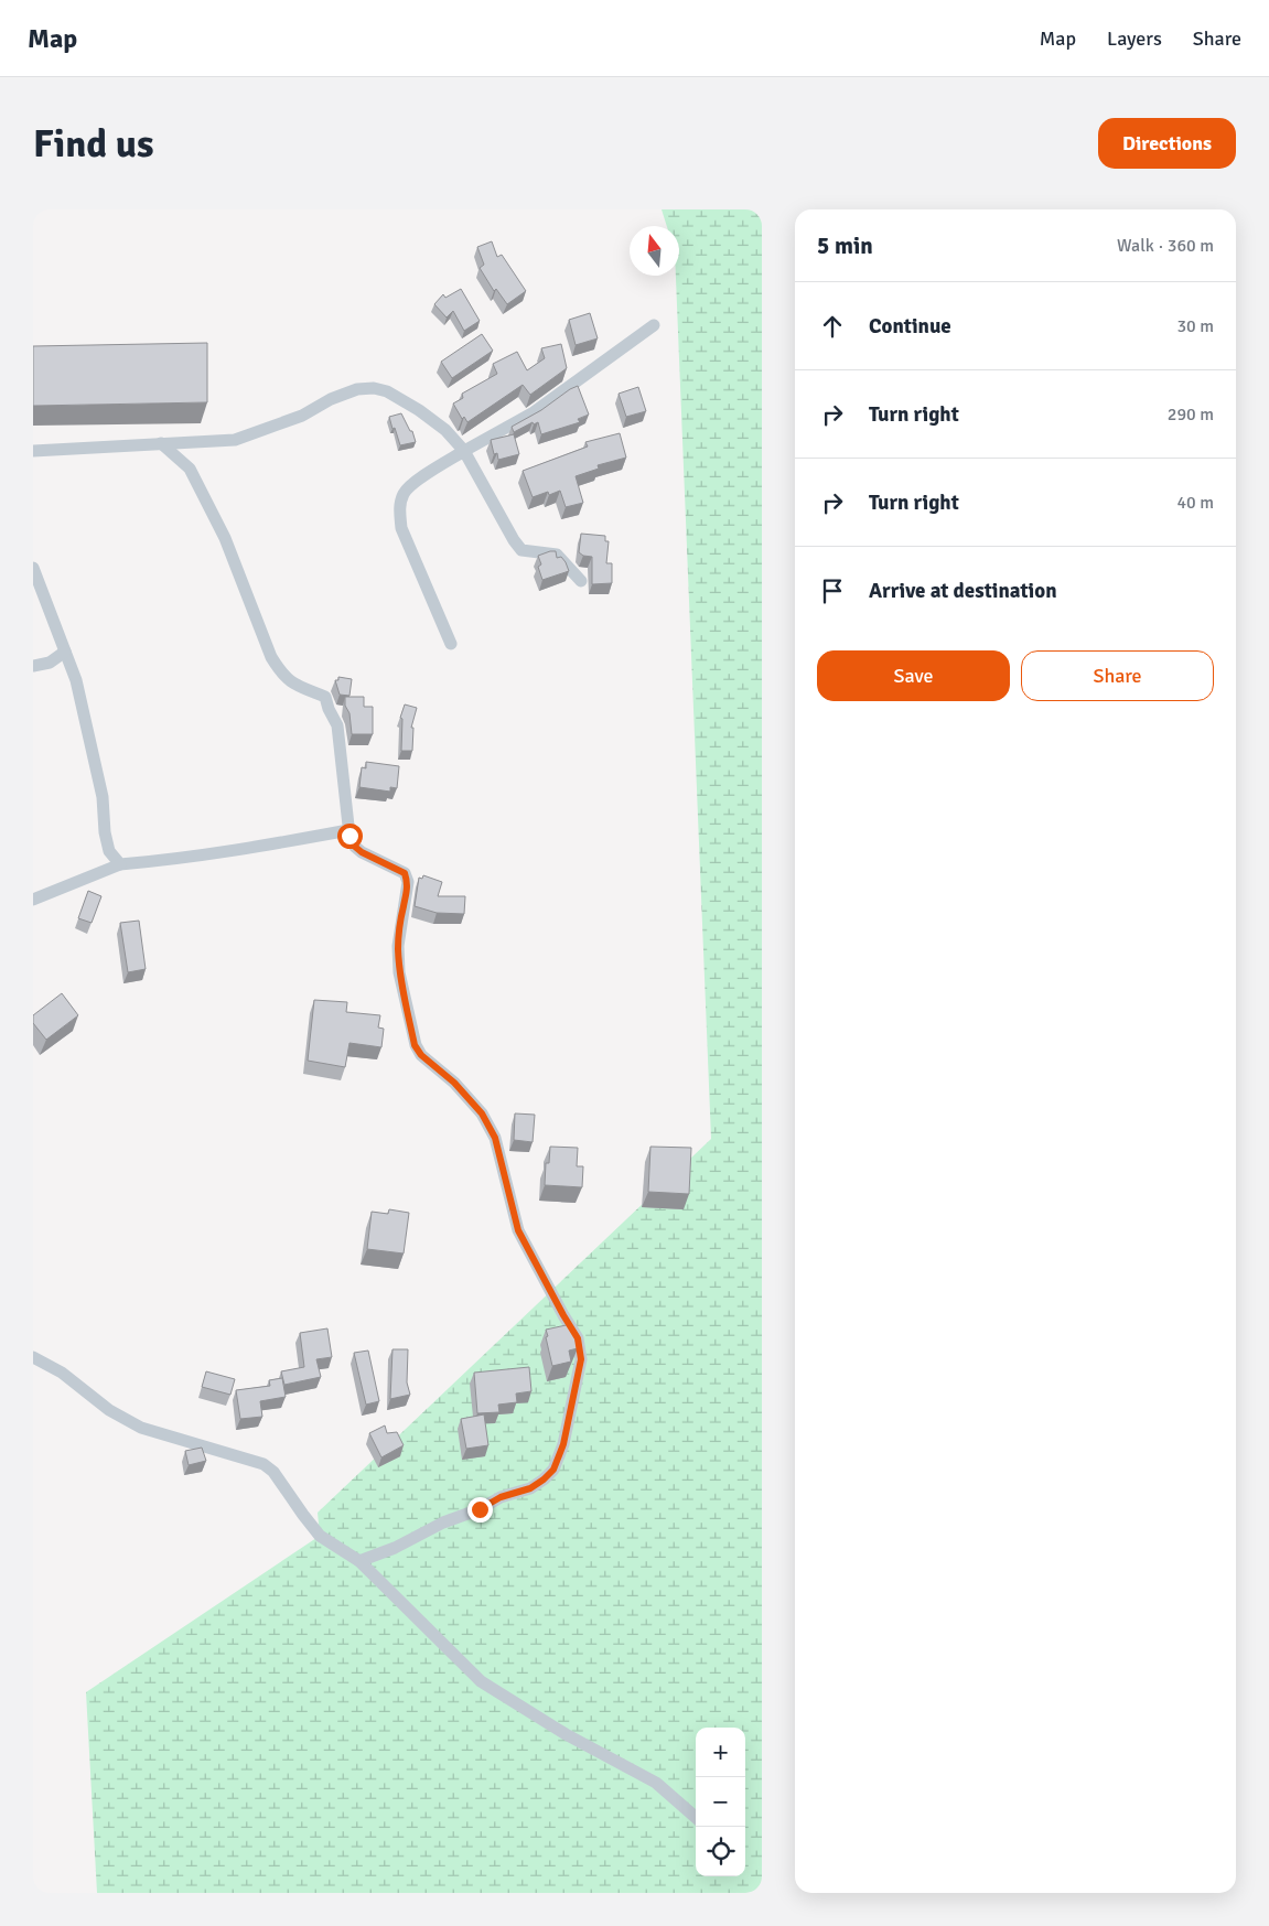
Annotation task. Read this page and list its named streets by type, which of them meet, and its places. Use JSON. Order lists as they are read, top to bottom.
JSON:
{
  "north": "top",
  "page": {
    "header": "Map",
    "nav": ["Map", "Layers", "Share"],
    "buttons": [
      "Directions",
      ["Save", "Share"]
    ],
    "title": "Find us",
    "heading": ["5 min", "Walk · 360 m"],
    "list": [
      ["Continue", "30 m"],
      ["Turn right", "290 m"],
      ["Turn right", "40 m"],
      "Arrive at destination"
    ],
    "map_buttons": ["+", "−"]
  }
}
